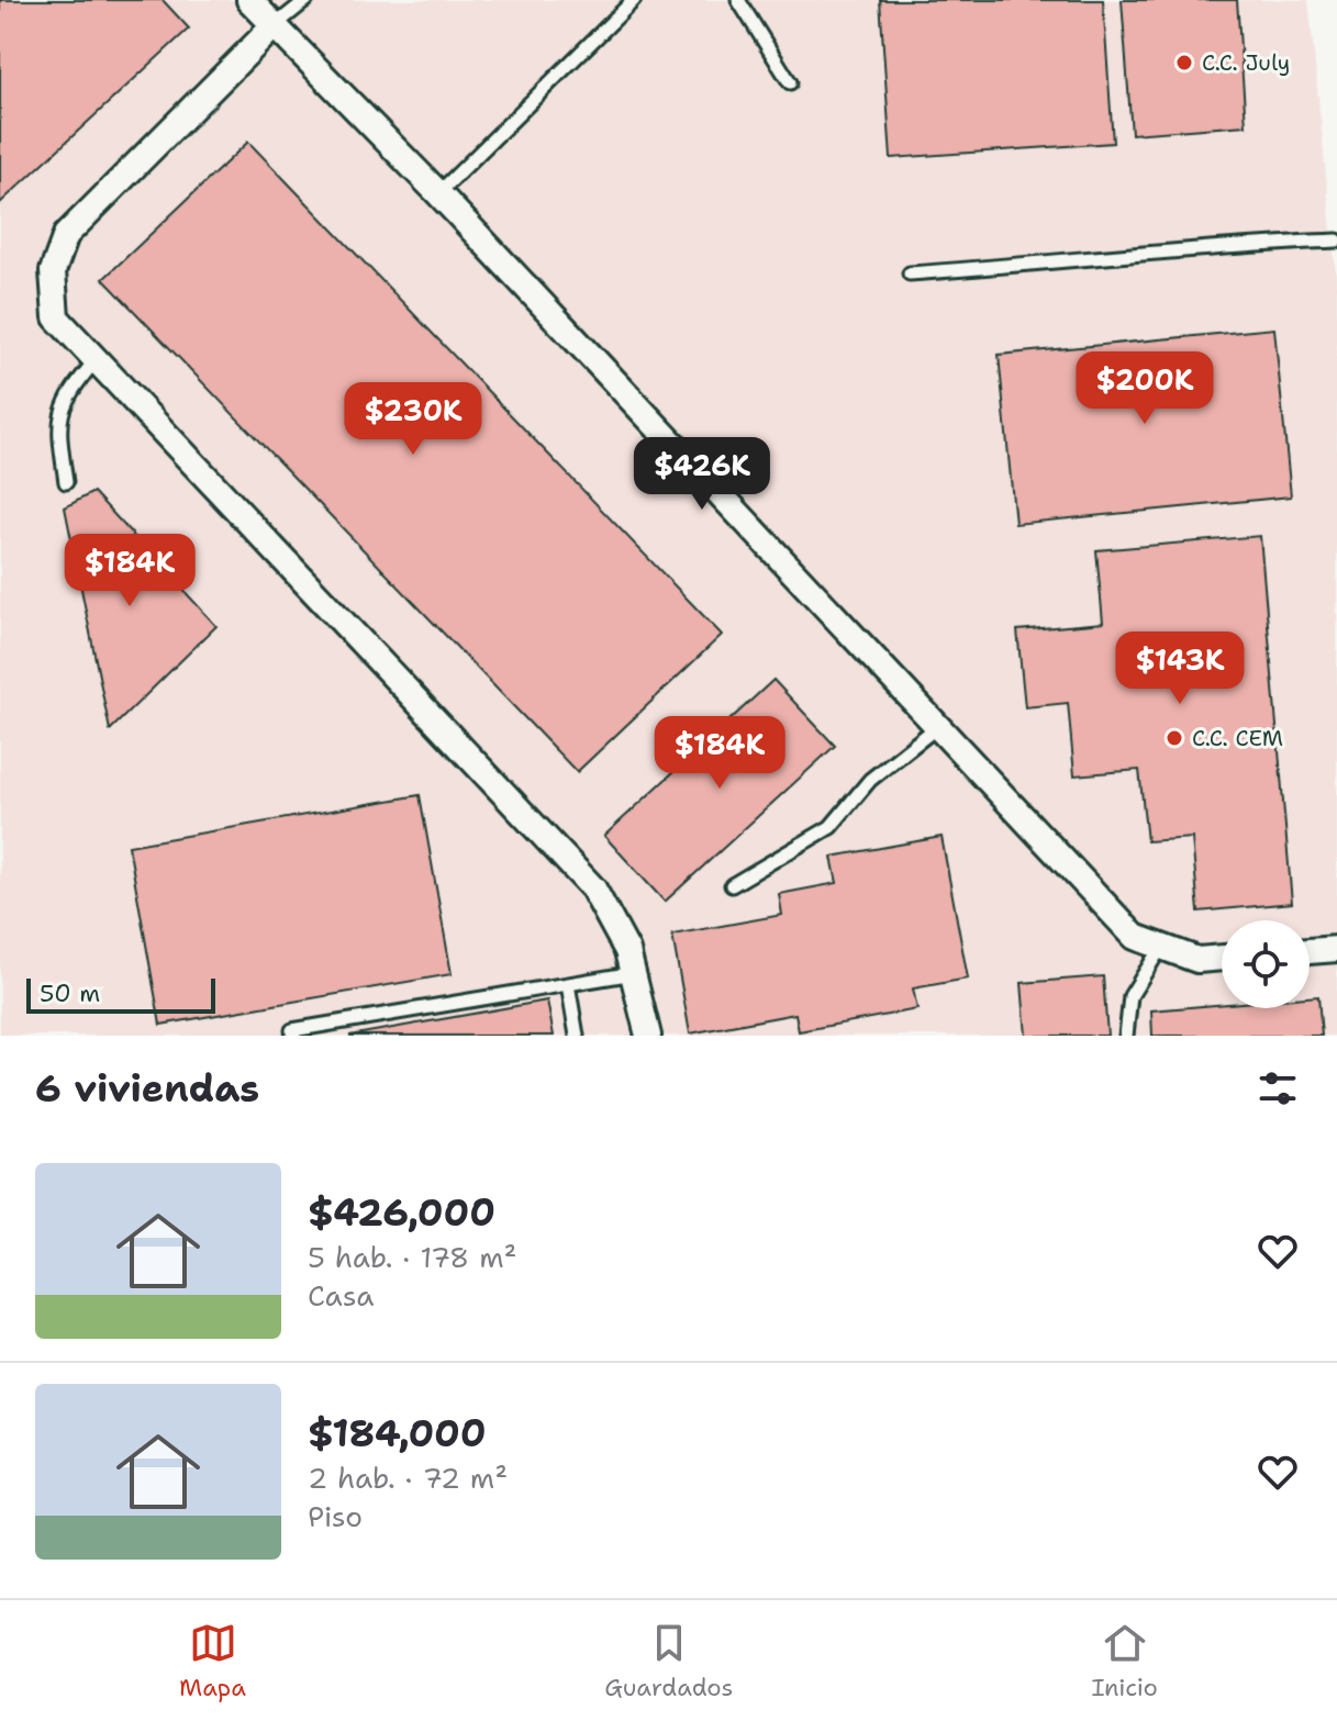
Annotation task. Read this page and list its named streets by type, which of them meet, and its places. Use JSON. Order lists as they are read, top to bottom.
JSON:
{
  "places": ["C.C. July", "C.C. CEM"],
  "scale_bar": "50 m",
  "page": {
    "price": [
      "$200K",
      "$230K",
      "$426K",
      "$184K",
      "$143K",
      "$184K"
    ],
    "scale": "50 m",
    "heading": "6 viviendas",
    "list": [
      {
        "name": "$426,000",
        "note": "5 hab. · 178 m² · Casa"
      },
      {
        "name": "$184,000",
        "note": "2 hab. · 72 m² · Piso"
      }
    ],
    "tabs": ["Mapa", "Guardados", "Inicio"]
  }
}
